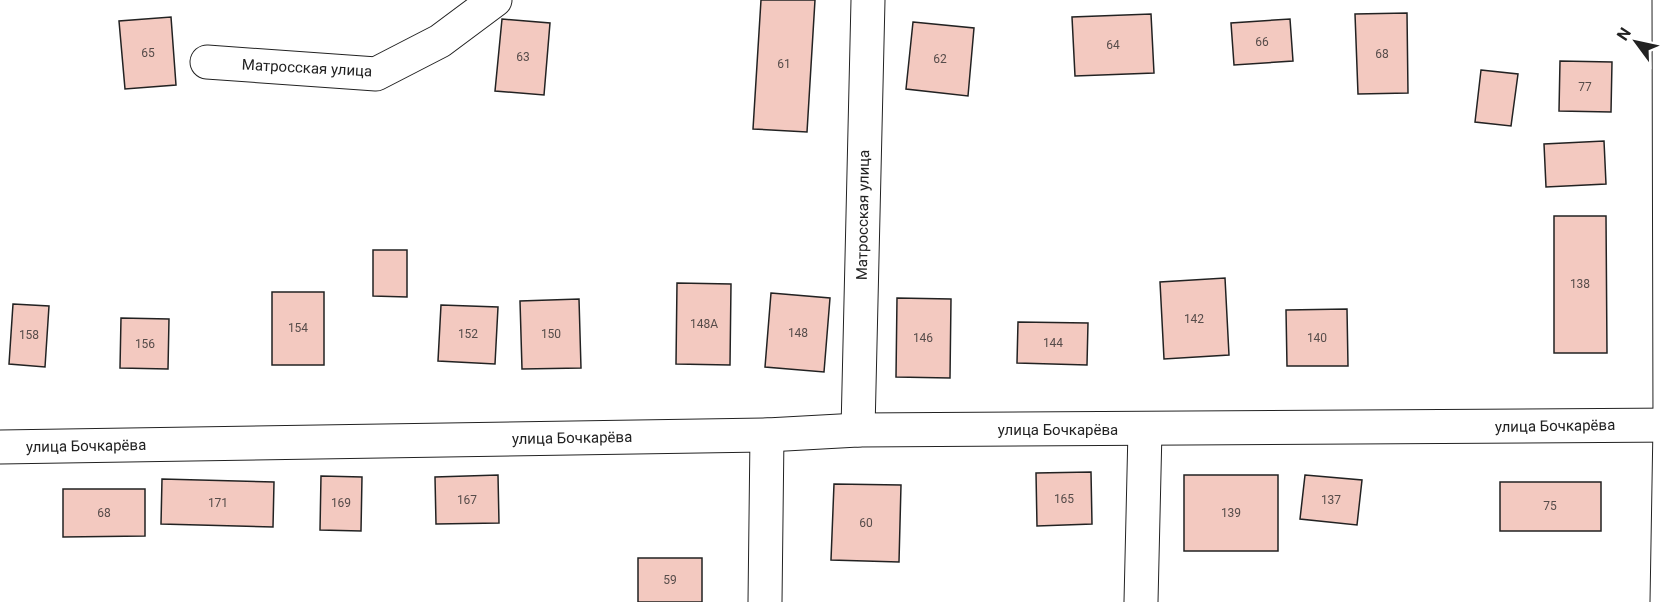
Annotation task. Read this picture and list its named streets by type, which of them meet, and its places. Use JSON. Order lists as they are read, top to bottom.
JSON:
{
  "streets": {
    "street": ["Матросская улица", "улица Бочкарёва"]
  },
  "crossings": [
    ["Матросская улица", "улица Бочкарёва"]
  ],
  "house_numbers": [
    "66",
    "64",
    "65",
    "68",
    "63",
    "62",
    "61",
    "77",
    "138",
    "142",
    "148А",
    "154",
    "148",
    "152",
    "150",
    "158",
    "146",
    "140",
    "144",
    "156",
    "165",
    "167",
    "137",
    "171",
    "169",
    "75",
    "68",
    "139",
    "60",
    "59"
  ],
  "north": "top left"
}
